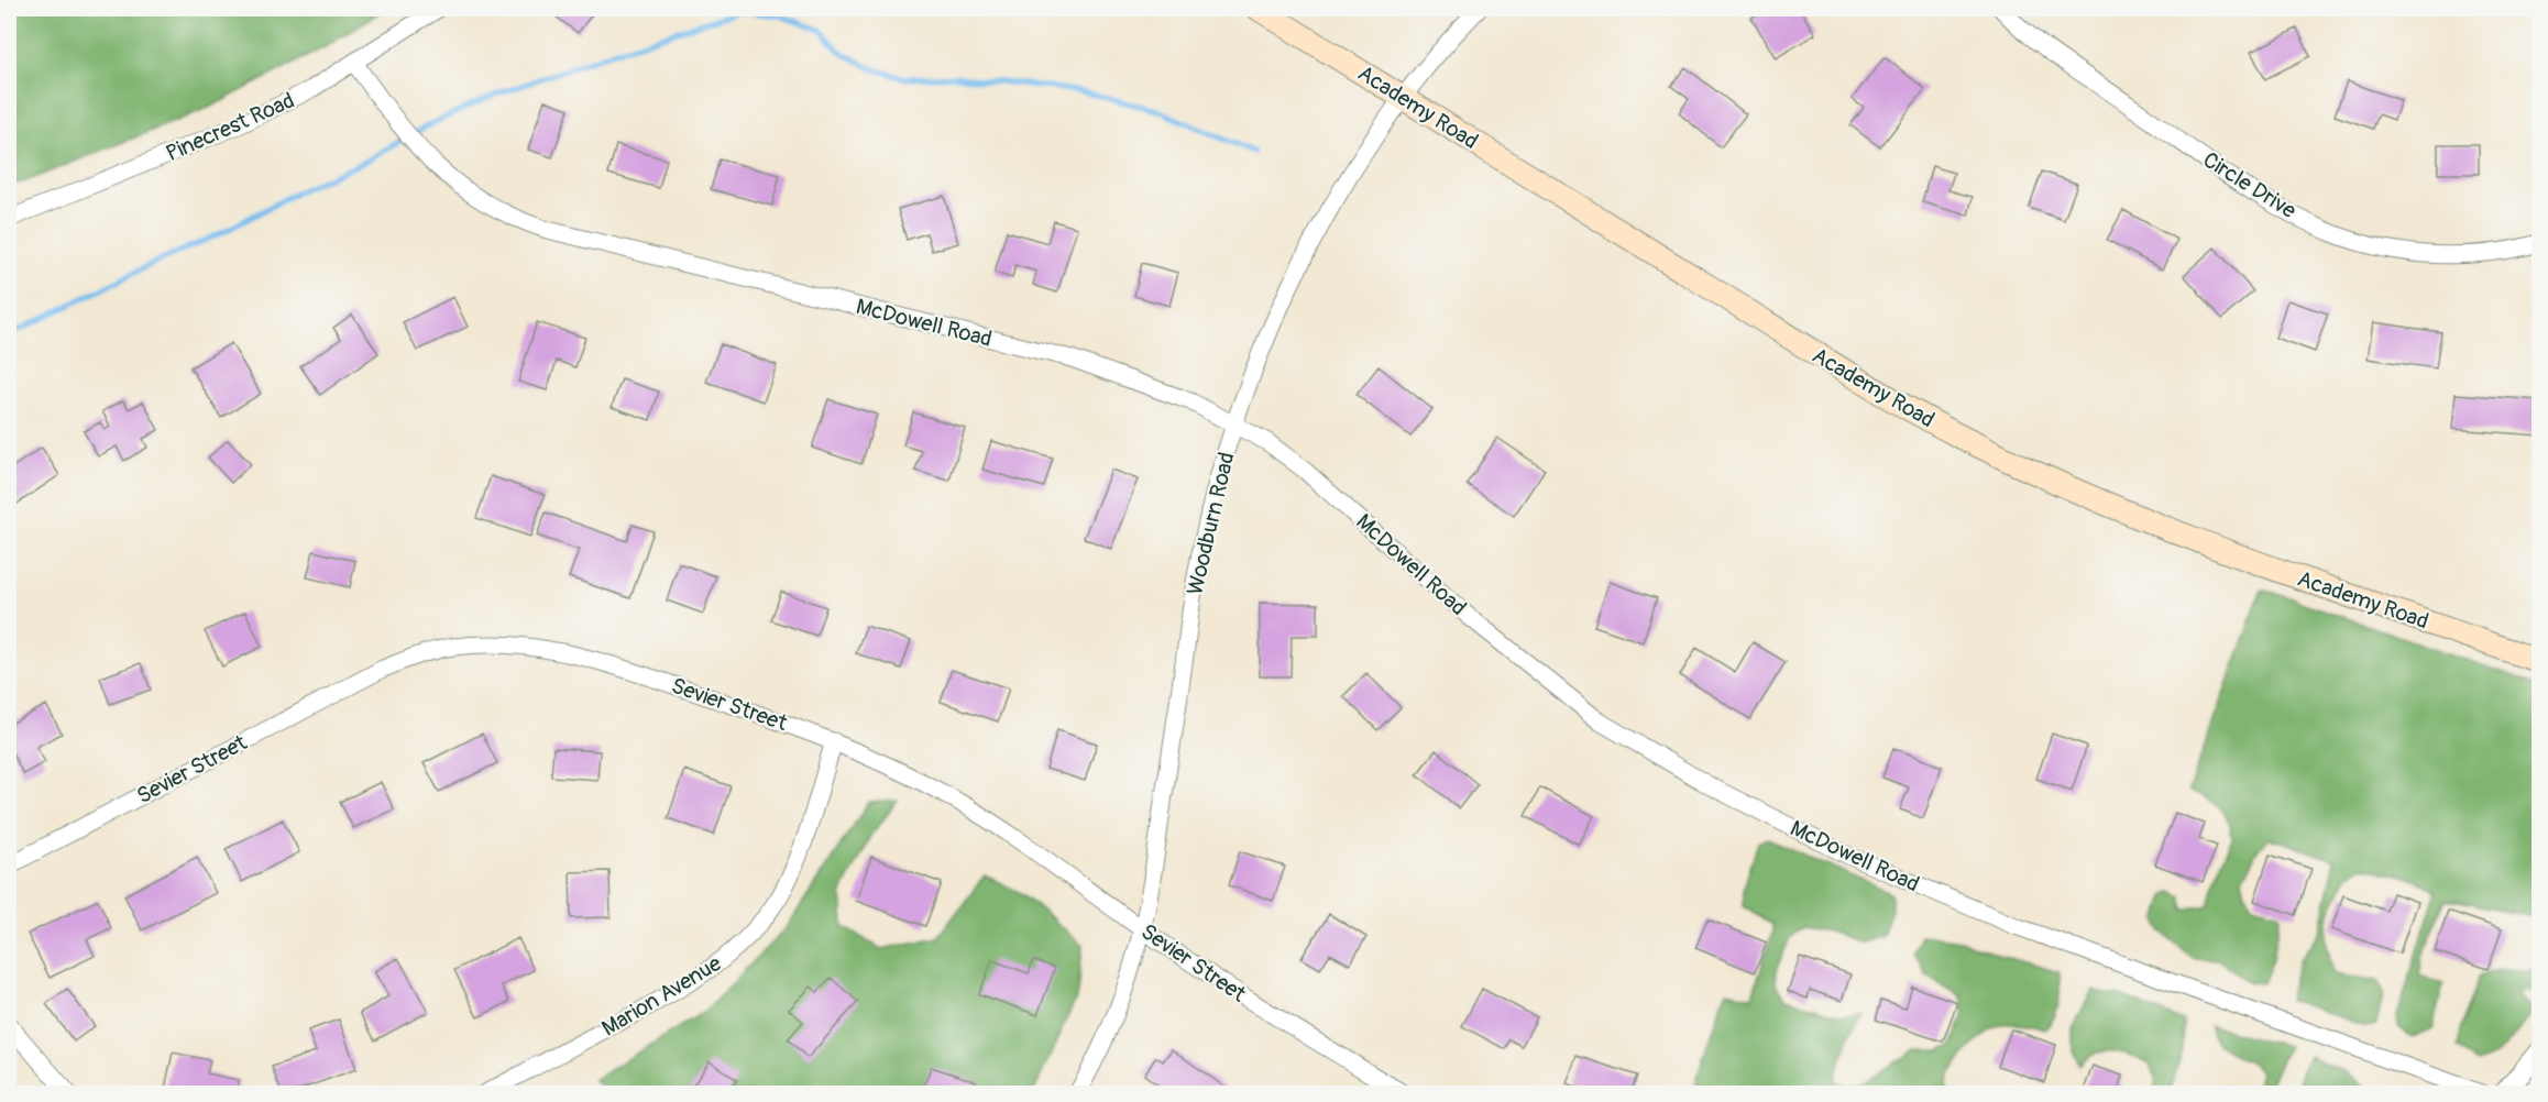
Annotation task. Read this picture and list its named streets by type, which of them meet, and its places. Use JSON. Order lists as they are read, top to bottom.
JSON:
{
  "streets": {
    "main road": ["Academy Road"],
    "street": [
      "Pinecrest Road",
      "Circle Drive",
      "McDowell Road",
      "Woodburn Road",
      "Sevier Street",
      "Marion Avenue"
    ]
  },
  "crossings": [
    ["Academy Road", "Woodburn Road"],
    ["Pinecrest Road", "McDowell Road"],
    ["McDowell Road", "Woodburn Road"],
    ["Woodburn Road", "Sevier Street"],
    ["Sevier Street", "Marion Avenue"]
  ]
}
